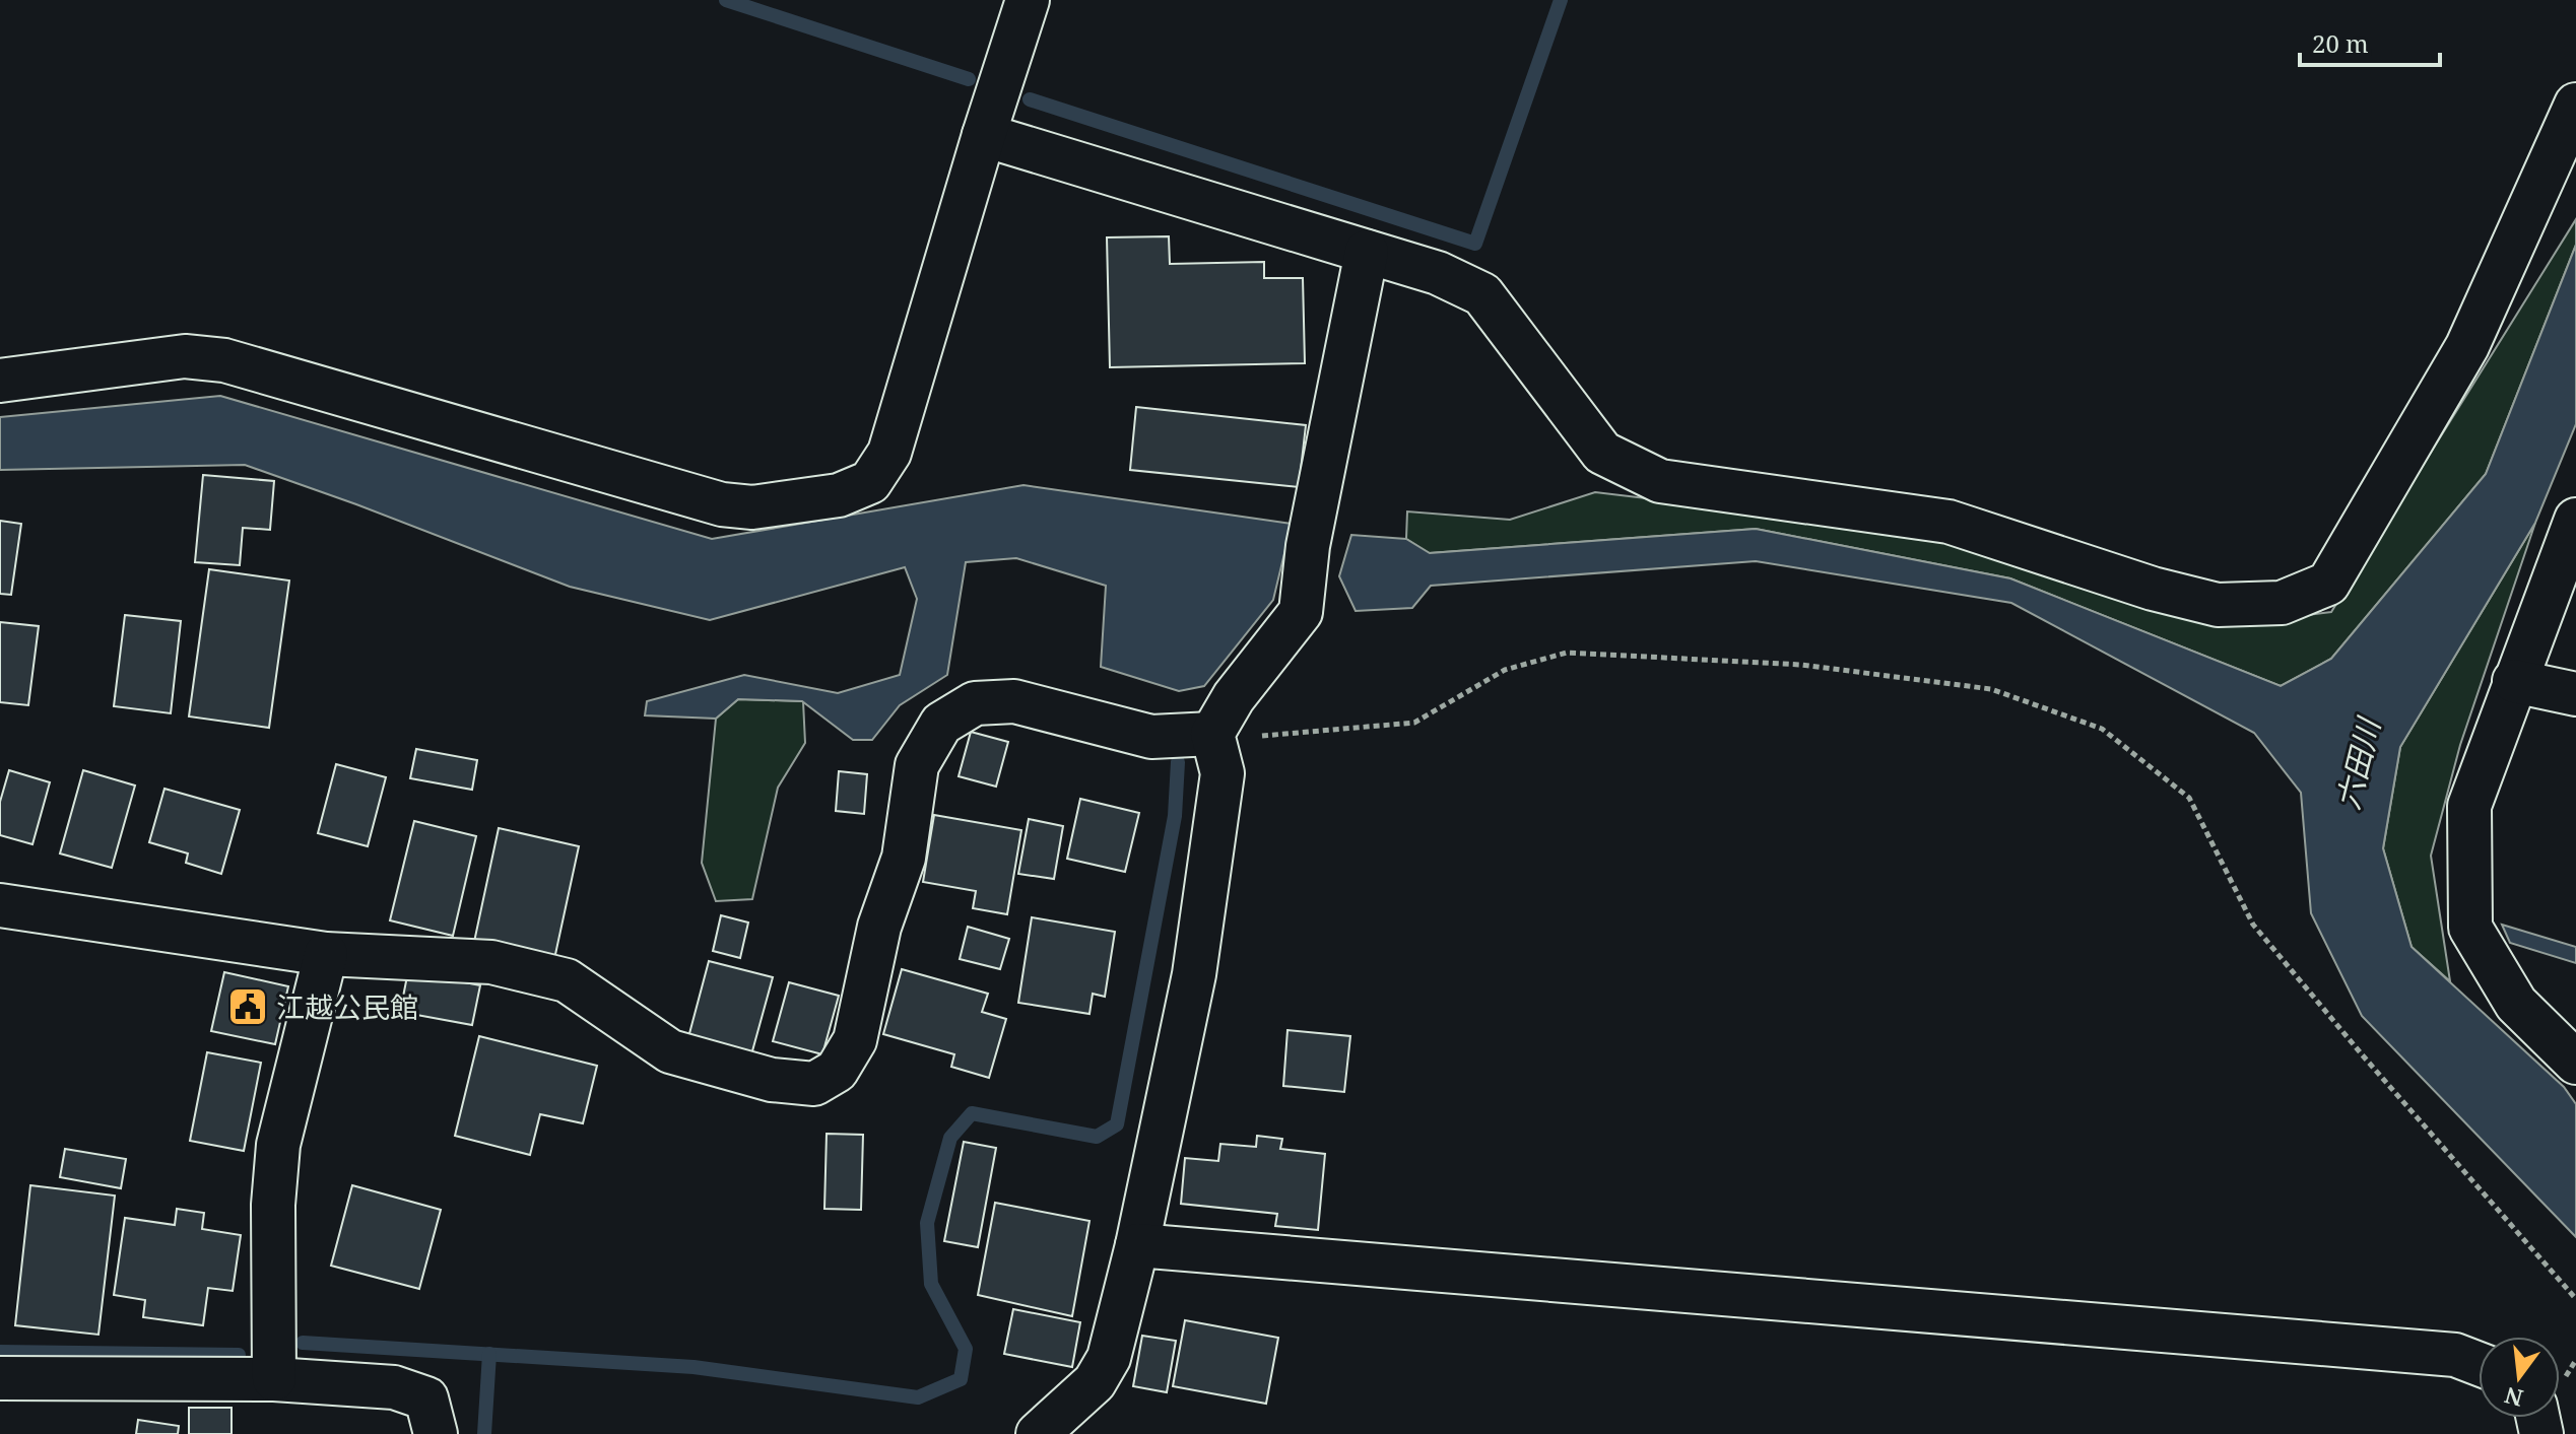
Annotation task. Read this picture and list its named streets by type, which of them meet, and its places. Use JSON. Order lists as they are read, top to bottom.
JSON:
{
  "water": ["六田川"],
  "places": {
    "public building": ["江越公民館"]
  },
  "scale_bar": "20 m",
  "north": "bottom"
}
